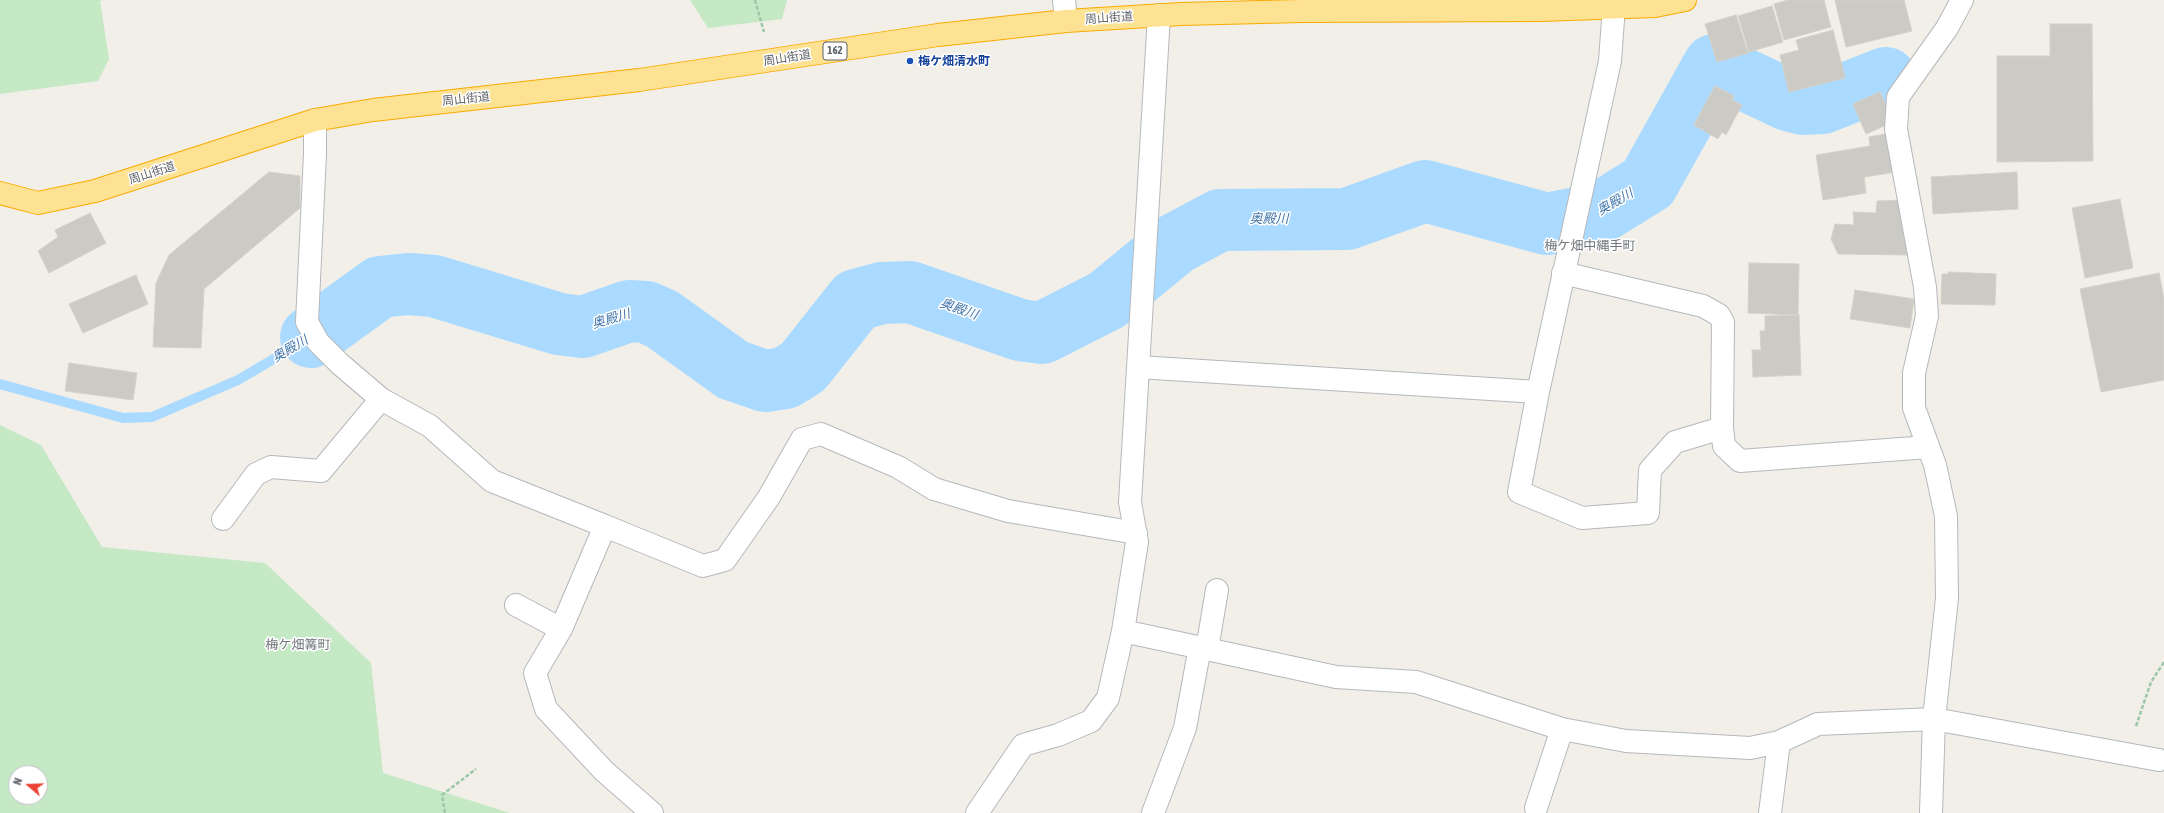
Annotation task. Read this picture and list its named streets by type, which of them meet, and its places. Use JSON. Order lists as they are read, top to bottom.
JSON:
{
  "streets": {
    "highway": ["周山街道", "162"]
  },
  "districts": ["梅ケ畑中縄手町", "梅ケ畑篝町"],
  "water": ["奥殿川"],
  "places": ["梅ケ畑清水町"],
  "north": "left"
}
